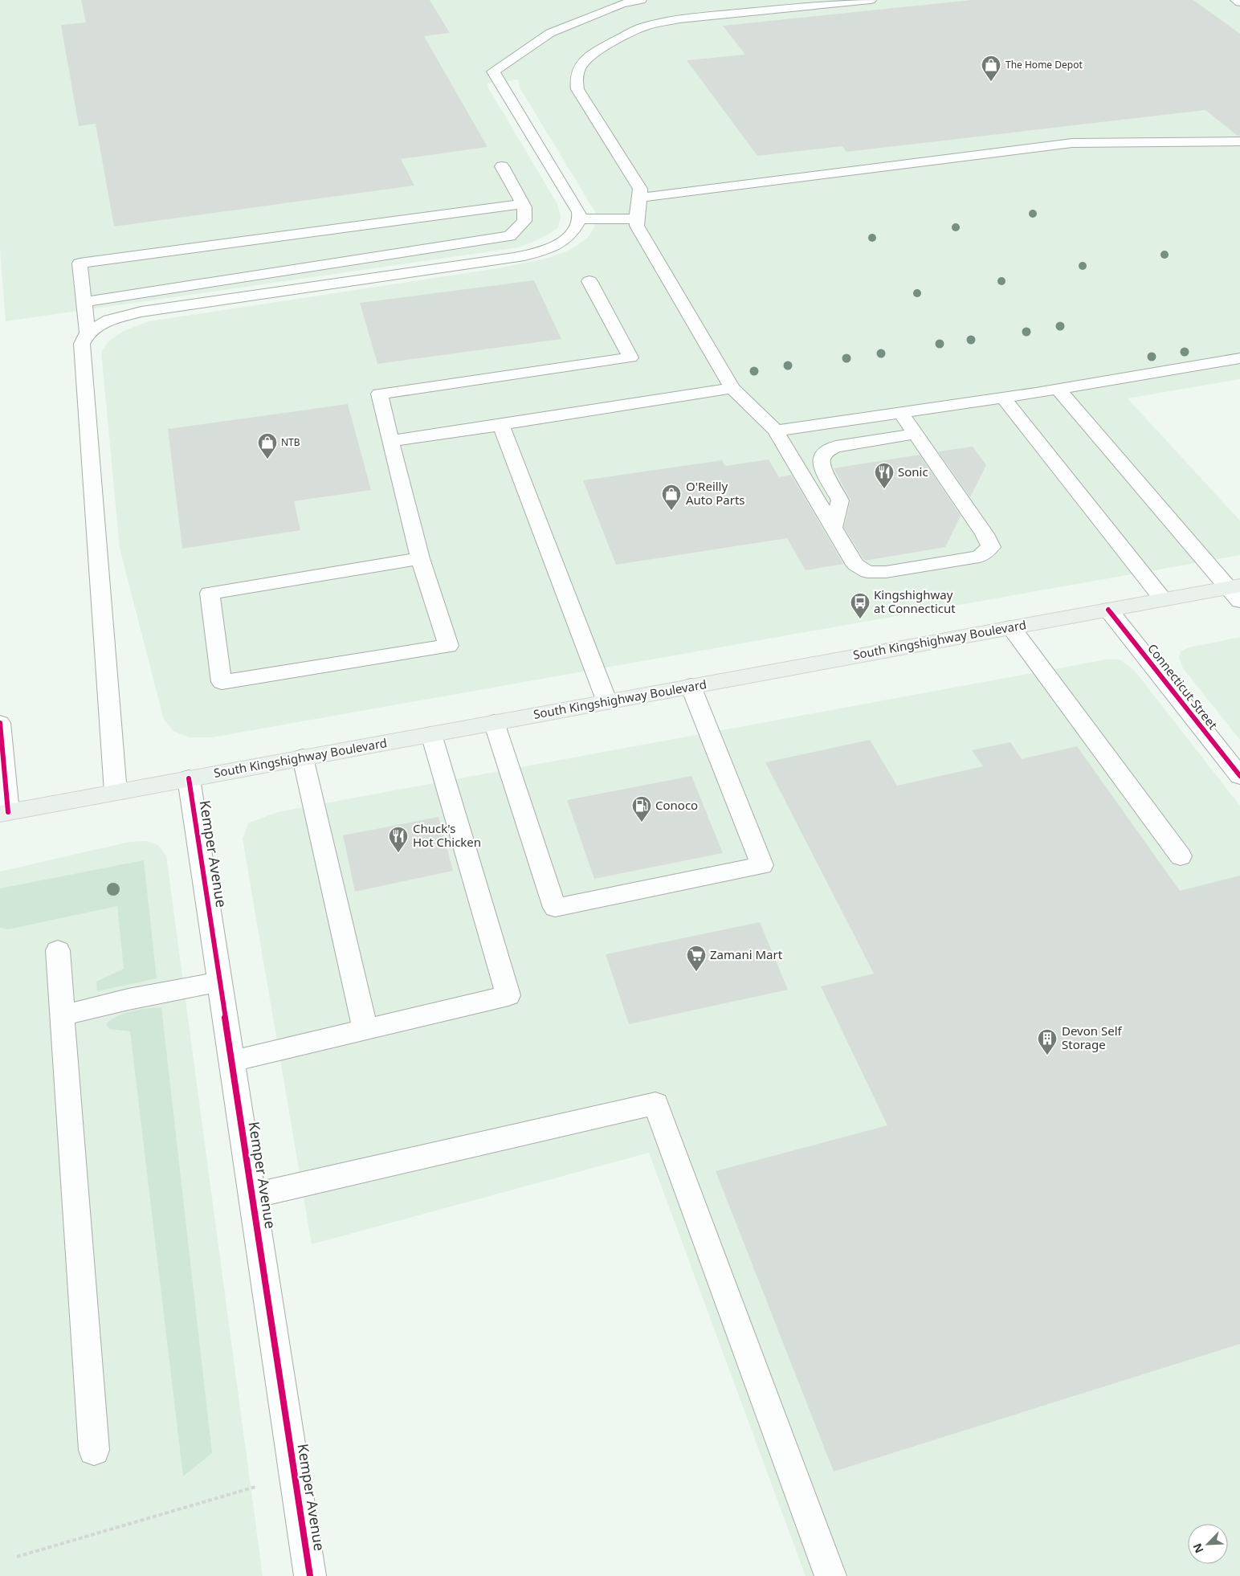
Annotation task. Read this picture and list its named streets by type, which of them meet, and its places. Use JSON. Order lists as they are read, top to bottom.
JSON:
{
  "streets": {
    "main road": ["South Kingshighway Boulevard"],
    "street": ["Connecticut Street", "Kemper Avenue"]
  },
  "crossings": [
    ["South Kingshighway Boulevard", "Connecticut Street"],
    ["South Kingshighway Boulevard", "Kemper Avenue"]
  ],
  "places": {
    "shop": ["The Home Depot", "NTB", "O'Reilly Auto Parts"],
    "restaurant": ["Sonic", "Chuck's Hot Chicken"],
    "bus stop": ["Kingshighway at Connecticut"],
    "fuel station": ["Conoco"],
    "supermarket": ["Zamani Mart"],
    "building": ["Devon Self Storage"]
  },
  "north": "bottom left"
}
